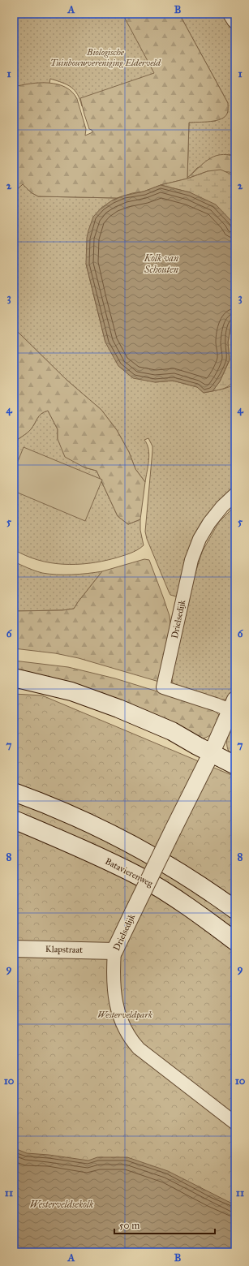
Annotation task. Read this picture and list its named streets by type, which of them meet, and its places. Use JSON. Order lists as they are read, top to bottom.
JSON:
{
  "streets": {
    "main road": ["Batavierenweg"],
    "street": ["Drielsedijk", "Klapstraat"]
  },
  "crossings": [
    ["Drielsedijk", "Klapstraat"]
  ],
  "water": ["Kolk van Schouten", "Westerveldsekolk"],
  "parks": ["Biologische Tuinbouwvereniging Elderveld", "Westerveldpark"],
  "scale_bar": "50 m",
  "grid": {
    "columns": ["A", "B"],
    "rows": [
      "1",
      "2",
      "3",
      "4",
      "5",
      "6",
      "7",
      "8",
      "9",
      "10",
      "11"
    ]
  }
}
